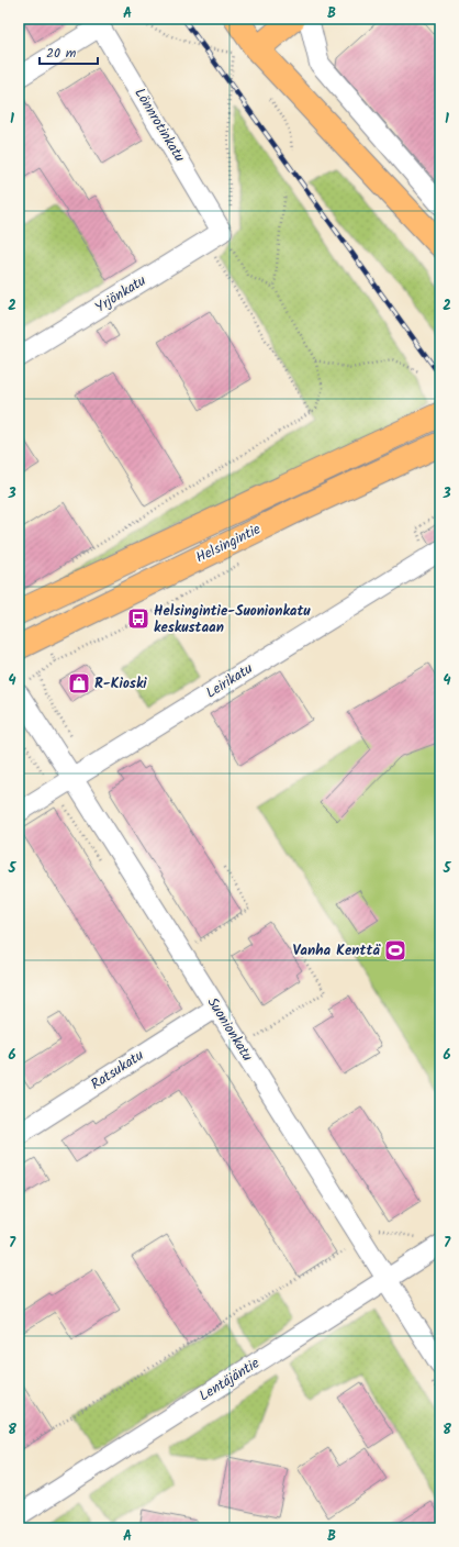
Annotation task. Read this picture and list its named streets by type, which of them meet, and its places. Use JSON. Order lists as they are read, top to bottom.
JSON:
{
  "streets": {
    "main road": ["Helsingintie"],
    "street": [
      "Lönnrotinkatu",
      "Yrjönkatu",
      "Leirikatu",
      "Suonionkatu",
      "Ratsukatu",
      "Lentäjäntie"
    ]
  },
  "crossings": [
    ["Lönnrotinkatu", "Yrjönkatu"],
    ["Leirikatu", "Suonionkatu"],
    ["Suonionkatu", "Ratsukatu"],
    ["Suonionkatu", "Lentäjäntie"]
  ],
  "places": {
    "bus stop": ["Helsingintie-Suonionkatu keskustaan"],
    "shop": ["R-Kioski"],
    "sports": ["Vanha Kenttä"]
  },
  "scale_bar": "20 m",
  "grid": {
    "columns": ["A", "B"],
    "rows": [
      "1",
      "2",
      "3",
      "4",
      "5",
      "6",
      "7",
      "8"
    ]
  }
}
